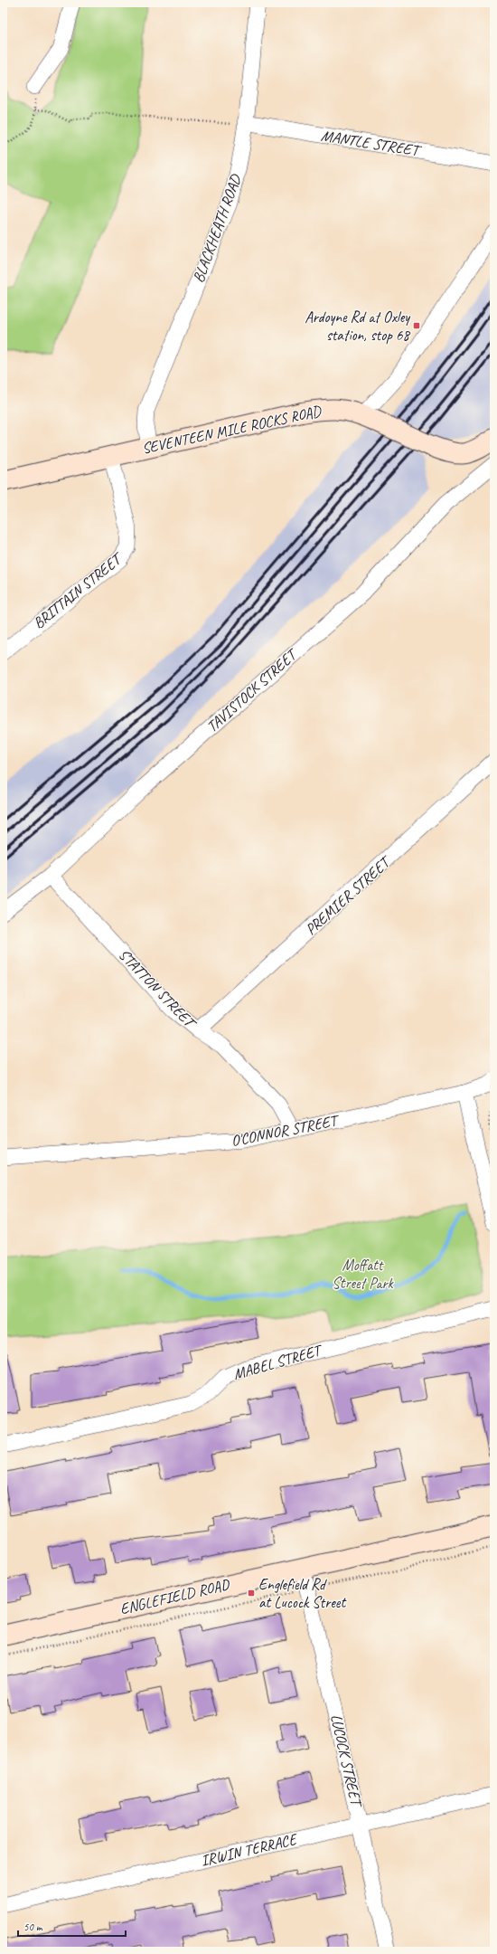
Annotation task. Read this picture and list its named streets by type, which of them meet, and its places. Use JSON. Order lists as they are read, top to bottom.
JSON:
{
  "streets": {
    "main road": ["SEVENTEEN MILE ROCKS ROAD", "ENGLEFIELD ROAD"],
    "street": [
      "MANTLE STREET",
      "BLACKHEATH ROAD",
      "BRITTAIN STREET",
      "TAVISTOCK STREET",
      "PREMIER STREET",
      "STATTON STREET",
      "O'CONNOR STREET",
      "MABEL STREET",
      "LUCOCK STREET",
      "IRWIN TERRACE"
    ]
  },
  "crossings": [
    ["MANTLE STREET", "BLACKHEATH ROAD"],
    ["BLACKHEATH ROAD", "SEVENTEEN MILE ROCKS ROAD"],
    ["SEVENTEEN MILE ROCKS ROAD", "BRITTAIN STREET"],
    ["TAVISTOCK STREET", "STATTON STREET"],
    ["PREMIER STREET", "STATTON STREET"],
    ["STATTON STREET", "O'CONNOR STREET"],
    ["ENGLEFIELD ROAD", "LUCOCK STREET"],
    ["LUCOCK STREET", "IRWIN TERRACE"]
  ],
  "parks": ["Moffatt Street Park"],
  "places": {
    "transit": ["Ardoyne Rd at Oxley station, stop 68", "Englefield Rd at Lucock Street"]
  },
  "scale_bar": "50 m"
}
